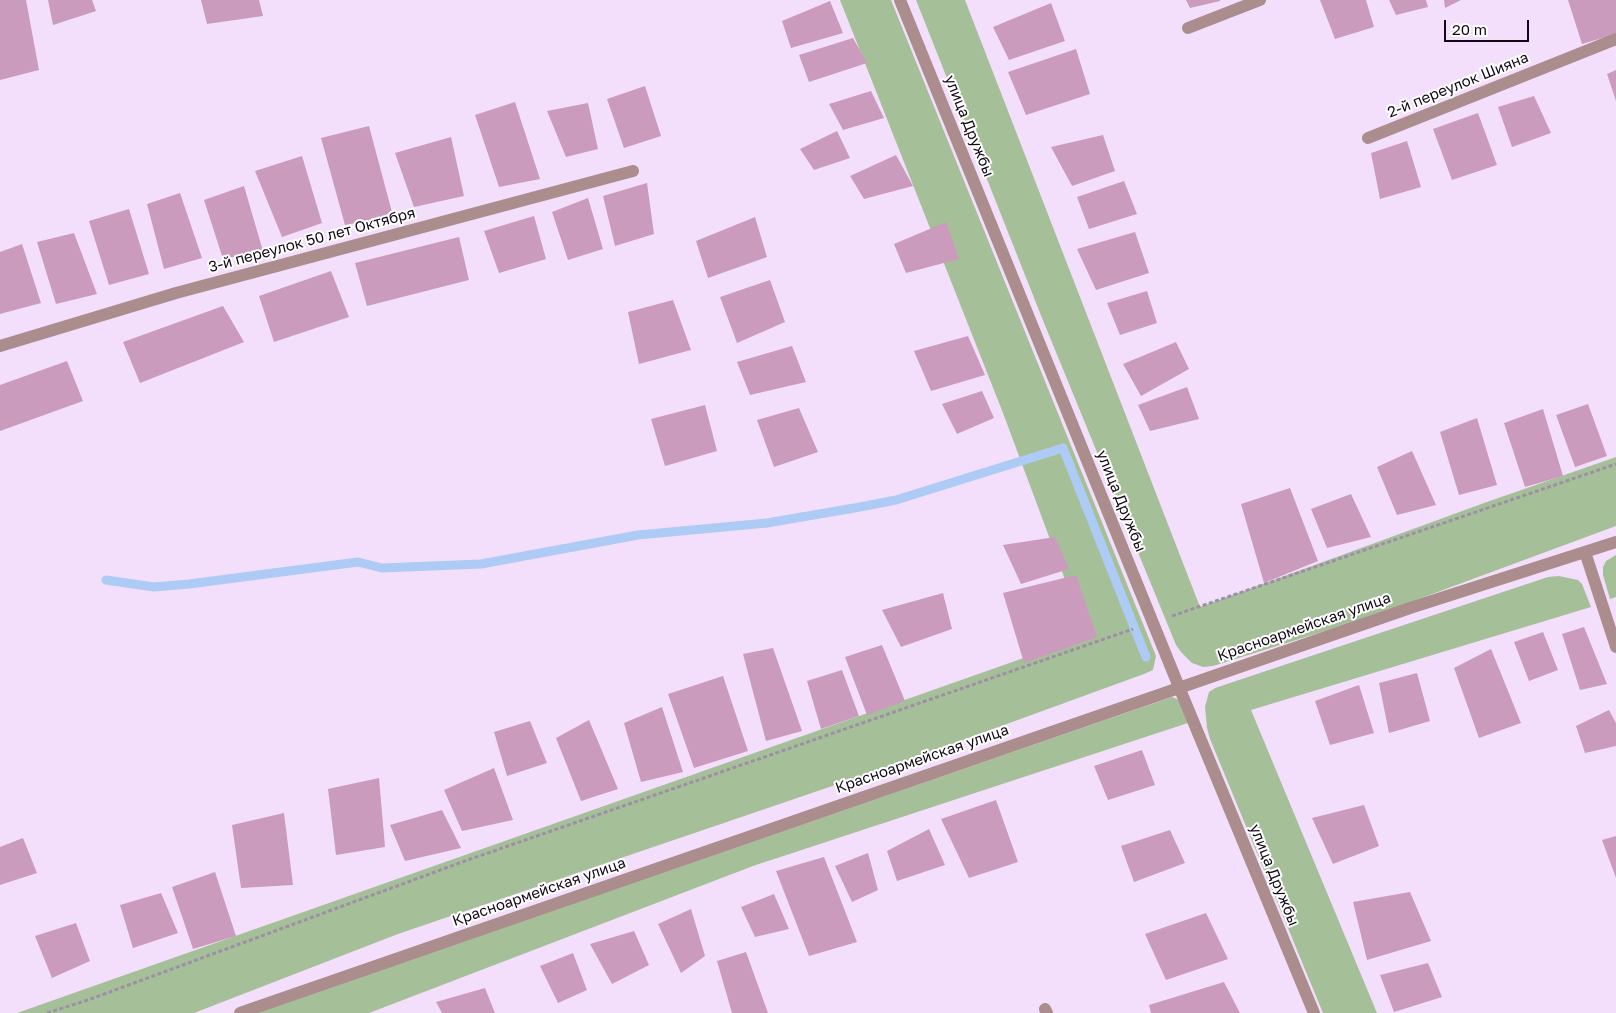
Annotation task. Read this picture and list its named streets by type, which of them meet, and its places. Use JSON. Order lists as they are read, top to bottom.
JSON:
{
  "streets": {
    "street": [
      "2-й переулок Шияна",
      "улица Дружбы",
      "3-й переулок 50 лет Октября",
      "Красноармейская улица"
    ]
  },
  "crossings": [
    ["улица Дружбы", "Красноармейская улица"]
  ],
  "scale_bar": "20 m"
}
